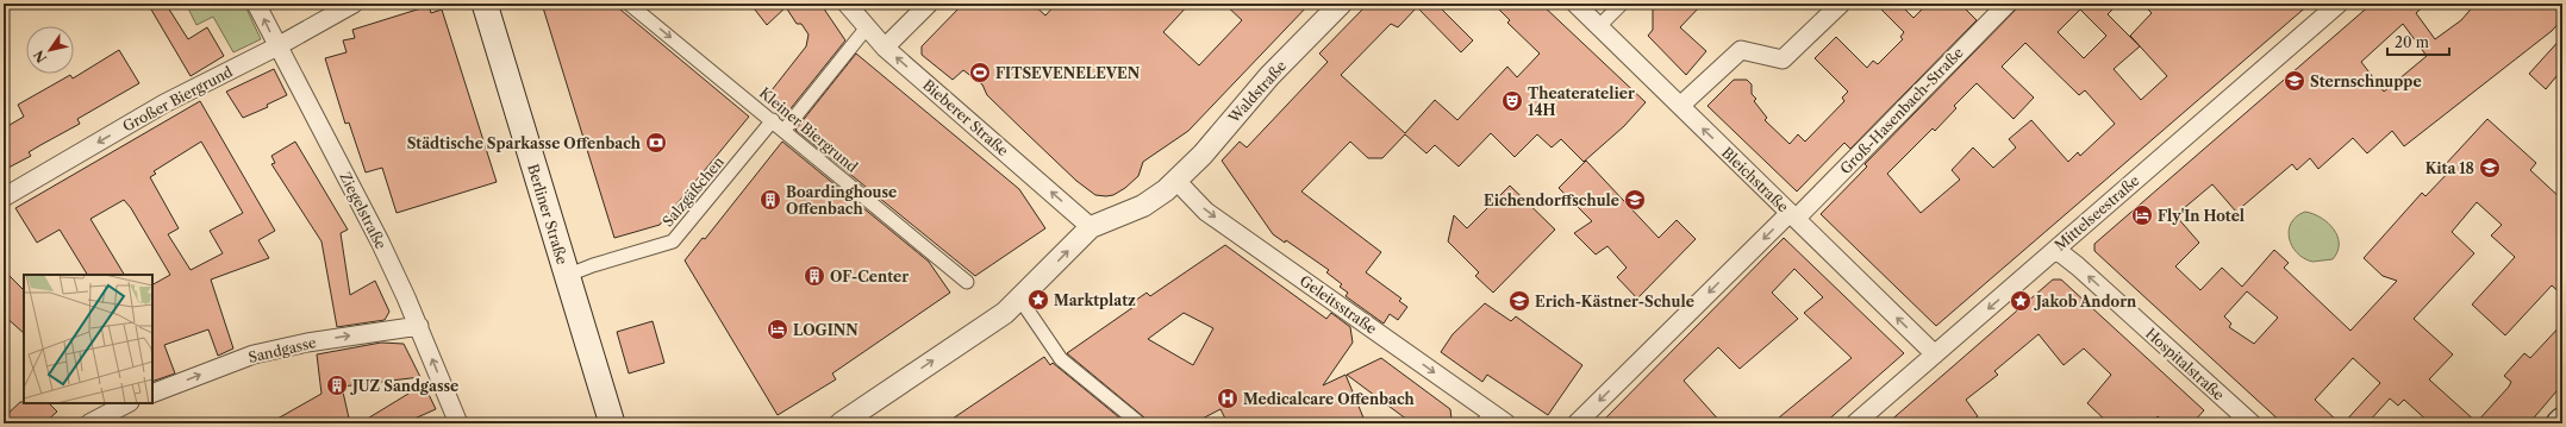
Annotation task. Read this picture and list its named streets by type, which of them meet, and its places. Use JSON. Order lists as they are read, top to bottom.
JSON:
{
  "streets": {
    "main road": ["Berliner Straße"],
    "street": [
      "Waldstraße",
      "Großer Biergrund",
      "Groß-Hasenbach-Straße",
      "Bieberer Straße",
      "Kleiner Biergrund",
      "Bleichstraße",
      "Salzgäßchen",
      "Ziegelstraße",
      "Mittelseestraße",
      "Geleitsstraße",
      "Sandgasse",
      "Hospitalstraße"
    ]
  },
  "crossings": [
    ["Waldstraße", "Geleitsstraße"],
    ["Großer Biergrund", "Ziegelstraße"],
    ["Groß-Hasenbach-Straße", "Bleichstraße"],
    ["Kleiner Biergrund", "Salzgäßchen"],
    ["Bleichstraße", "Mittelseestraße"],
    ["Salzgäßchen", "Berliner Straße"],
    ["Ziegelstraße", "Sandgasse"],
    ["Mittelseestraße", "Hospitalstraße"]
  ],
  "one_way": [
    "Großer Biergrund",
    "Groß-Hasenbach-Straße",
    "Bieberer Straße",
    "Kleiner Biergrund",
    "Bleichstraße",
    "Geleitsstraße",
    "Sandgasse",
    "Hospitalstraße"
  ],
  "places": {
    "sports": ["FITSEVENELEVEN"],
    "school or university": [
      "Sternschnuppe",
      "Kita 18",
      "Eichendorffschule",
      "Erich-Kästner-Schule"
    ],
    "theatre": ["Theateratelier 14H"],
    "bank": ["Städtische Sparkasse Offenbach"],
    "building": ["Boardinghouse Offenbach", "OF-Center", "JUZ Sandgasse"],
    "hotel": ["Fly'In Hotel", "LOGINN"],
    "place": ["Marktplatz", "Jakob Andorn"],
    "hospital": ["Medicalcare Offenbach"]
  },
  "scale_bar": "20 m",
  "north": "bottom left"
}
